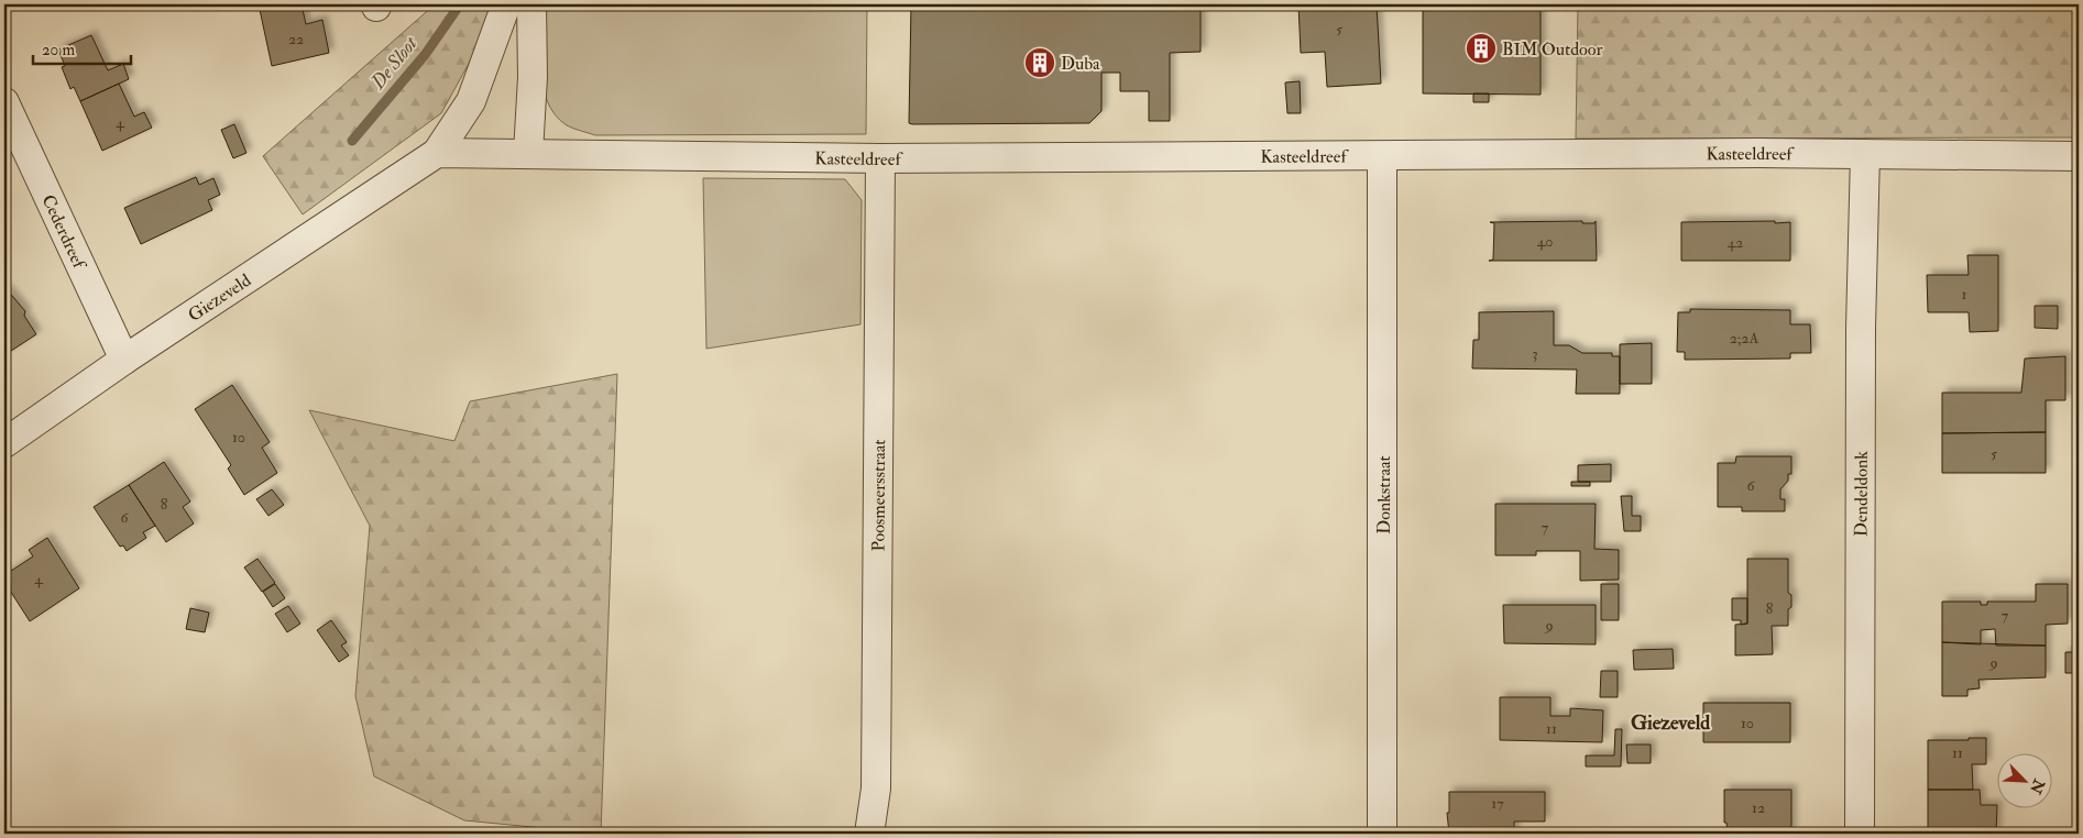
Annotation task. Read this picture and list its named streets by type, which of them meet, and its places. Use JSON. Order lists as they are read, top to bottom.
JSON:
{
  "streets": {
    "street": [
      "Kasteeldreef",
      "Cederdreef",
      "Giezeveld",
      "Dendeldonk",
      "Donkstraat",
      "Poosmeersstraat"
    ]
  },
  "crossings": [
    ["Kasteeldreef", "Dendeldonk"],
    ["Kasteeldreef", "Donkstraat"],
    ["Kasteeldreef", "Poosmeersstraat"],
    ["Cederdreef", "Giezeveld"]
  ],
  "districts": ["Giezeveld"],
  "water": ["De Sloot"],
  "places": {
    "building": ["BIM Outdoor", "Duba"]
  },
  "house_numbers": [
    "5",
    "22",
    "4",
    "40",
    "42",
    "1",
    "2;2A",
    "3",
    "10",
    "5",
    "6",
    "8",
    "6",
    "7",
    "4",
    "8",
    "7",
    "9",
    "9",
    "10",
    "11",
    "11",
    "17",
    "12"
  ],
  "scale_bar": "20 m",
  "north": "bottom right"
}
